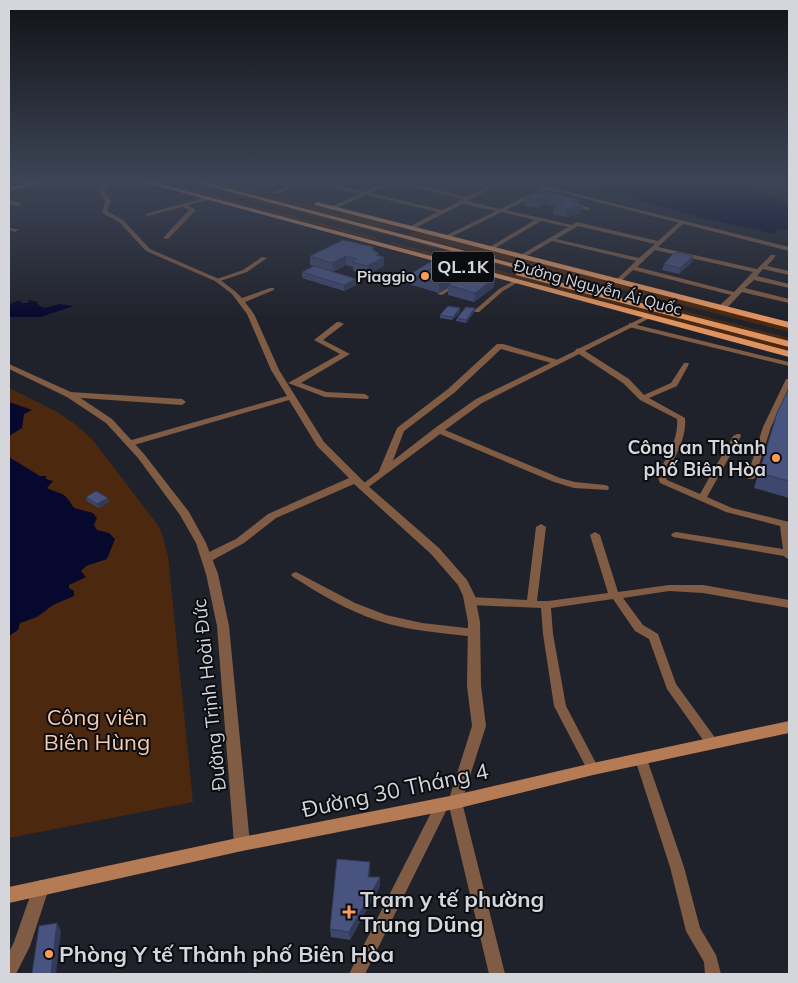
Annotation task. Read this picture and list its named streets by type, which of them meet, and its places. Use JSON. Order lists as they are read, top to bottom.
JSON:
{
  "streets": {
    "main road": ["QL.1K", "Đường Nguyễn Ái Quốc", "Đường 30 Tháng 4"],
    "street": ["Đường Trịnh Hoài Đức"]
  },
  "crossings": [
    ["Đường Trịnh Hoài Đức", "Đường 30 Tháng 4"]
  ],
  "parks": ["Công viên Biên Hùng"],
  "places": {
    "other": ["Piaggio", "Công an Thành phố Biên Hòa", "Phòng Y tế Thành phố Biên Hòa"],
    "health": ["Trạm y tế phường Trung Dũng"]
  }
}
